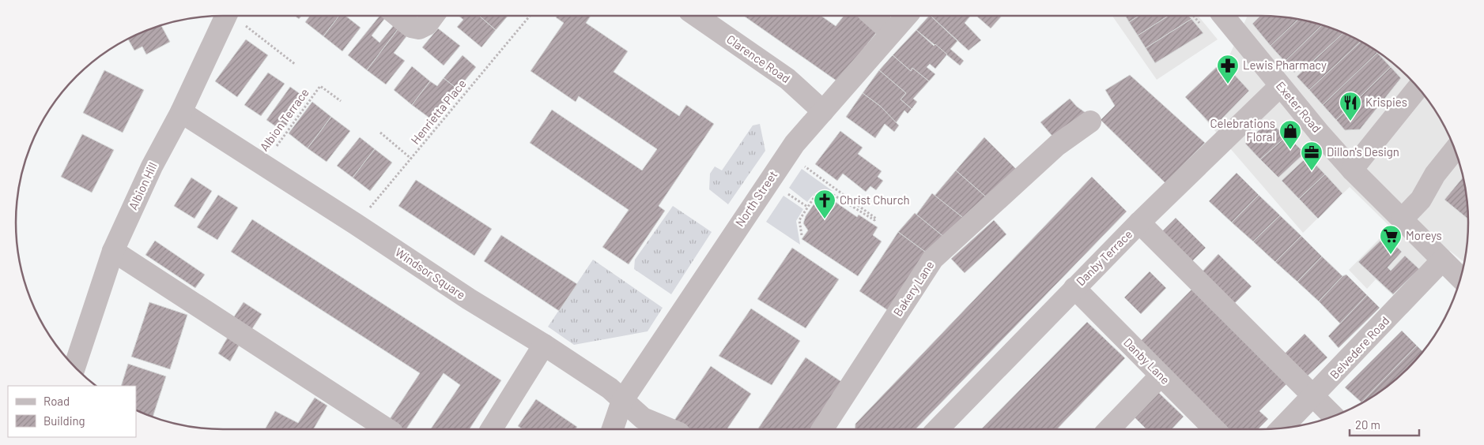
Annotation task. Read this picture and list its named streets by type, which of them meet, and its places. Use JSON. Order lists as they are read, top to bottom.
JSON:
{
  "streets": {
    "street": [
      "Clarence Road",
      "Exeter Road",
      "Albion Hill",
      "North Street",
      "Danby Terrace",
      "Windsor Square",
      "Bakery Lane",
      "Belvedere Road",
      "Danby Lane"
    ],
    "path": ["Henrietta Place", "Albion Terrace"]
  },
  "crossings": [
    ["Clarence Road", "North Street"],
    ["Exeter Road", "Danby Terrace"],
    ["Exeter Road", "Belvedere Road"],
    ["Henrietta Place", "Windsor Square"],
    ["Albion Terrace", "Windsor Square"],
    ["Albion Hill", "Windsor Square"],
    ["North Street", "Windsor Square"],
    ["Danby Terrace", "Danby Lane"]
  ],
  "places": {
    "pharmacy": ["Lewis Pharmacy"],
    "restaurant": ["Krispies"],
    "shop": ["Celebrations Floral"],
    "office": ["Dillon's Design"],
    "church": ["Christ Church"],
    "supermarket": ["Moreys"]
  },
  "legend": ["Road", "Building"],
  "scale_bar": "20 m"
}
